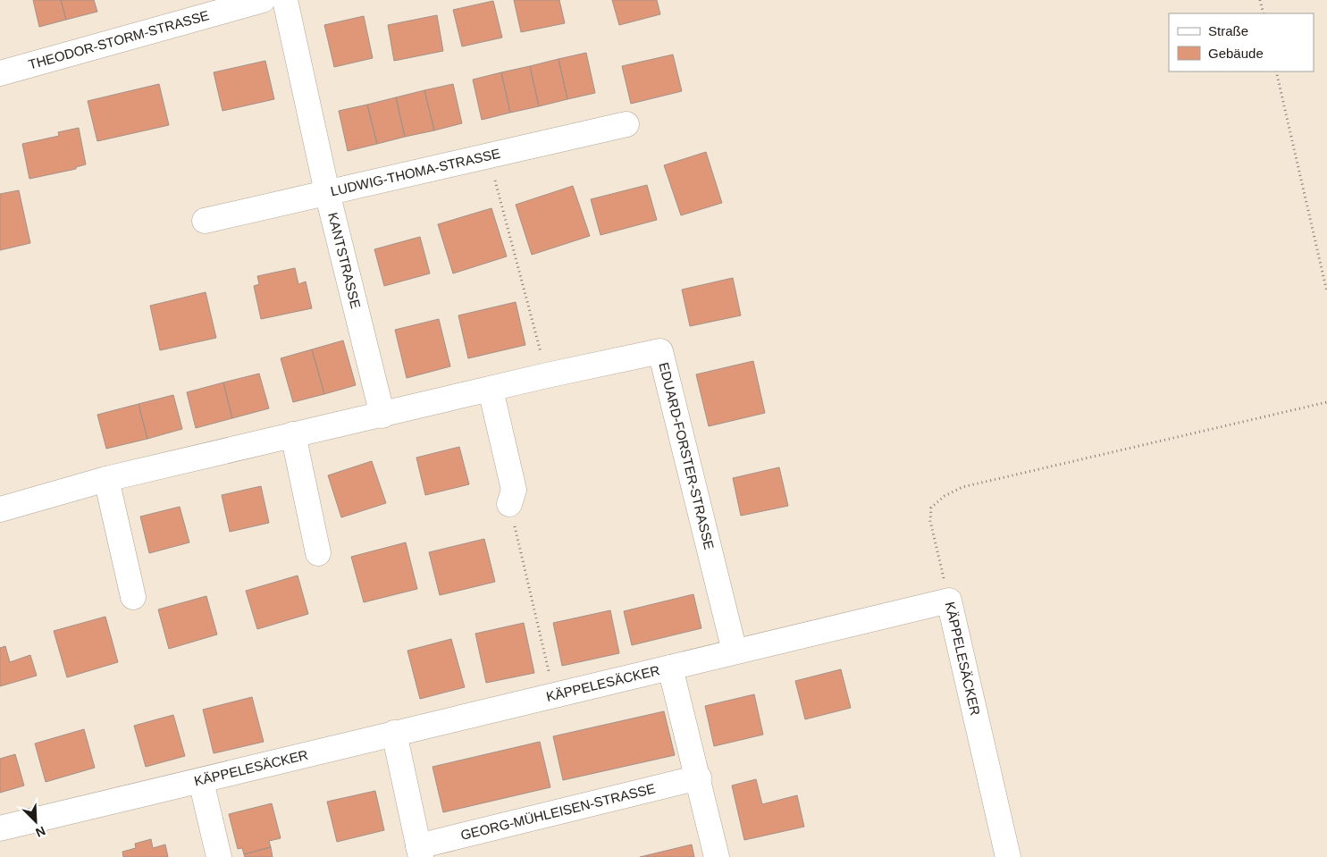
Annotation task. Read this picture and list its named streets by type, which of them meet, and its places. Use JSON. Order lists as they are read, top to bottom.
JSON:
{
  "streets": {
    "street": [
      "THEODOR-STORM-STRASSE",
      "LUDWIG-THOMA-STRASSE",
      "KANTSTRASSE",
      "EDUARD-FORSTER-STRASSE",
      "KÄPPELESÄCKER",
      "GEORG-MÜHLEISEN-STRASSE"
    ]
  },
  "crossings": [
    ["LUDWIG-THOMA-STRASSE", "KANTSTRASSE"],
    ["KANTSTRASSE", "EDUARD-FORSTER-STRASSE"],
    ["EDUARD-FORSTER-STRASSE", "KÄPPELESÄCKER"],
    ["KÄPPELESÄCKER", "GEORG-MÜHLEISEN-STRASSE"]
  ],
  "legend": ["Straße", "Gebäude"],
  "north": "bottom right"
}
